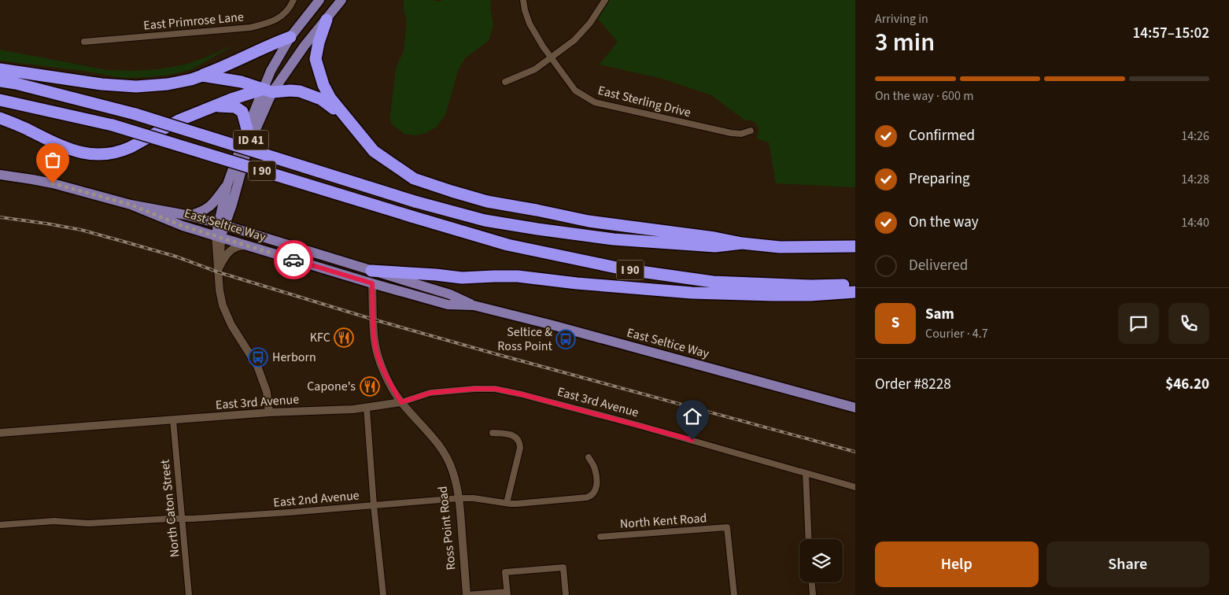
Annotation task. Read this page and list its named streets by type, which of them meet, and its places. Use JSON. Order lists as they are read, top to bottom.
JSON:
{
  "streets": {
    "highway": ["I 90"],
    "main road": ["ID 41", "East Seltice Way", "Ross Point Road"],
    "street": [
      "East Primrose Lane",
      "East Sterling Drive",
      "East 3rd Avenue",
      "East 2nd Avenue",
      "North Caton Street",
      "North Kent Road"
    ]
  },
  "crossings": [
    ["ID 41", "East Seltice Way"],
    ["East Seltice Way", "Ross Point Road"],
    ["East 3rd Avenue", "North Caton Street"],
    ["East 3rd Avenue", "Ross Point Road"],
    ["East 2nd Avenue", "North Caton Street"],
    ["East 2nd Avenue", "Ross Point Road"]
  ],
  "places": {
    "restaurant": ["KFC", "Capone's"],
    "bus stop": ["Seltice & Ross Point", "Herborn"]
  },
  "page": {
    "heading": ["3 min", "Arriving in", "14:57–15:02"],
    "panel": [
      "Sam",
      "Courier · 4.7",
      "Order #8228",
      "$46.20"
    ],
    "bar": "On the way · 600 m",
    "list": [
      ["Confirmed", "14:26"],
      ["Preparing", "14:28"],
      ["On the way", "14:40"],
      "Delivered"
    ],
    "round": "S",
    "buttons": ["Help", "Share"]
  }
}
